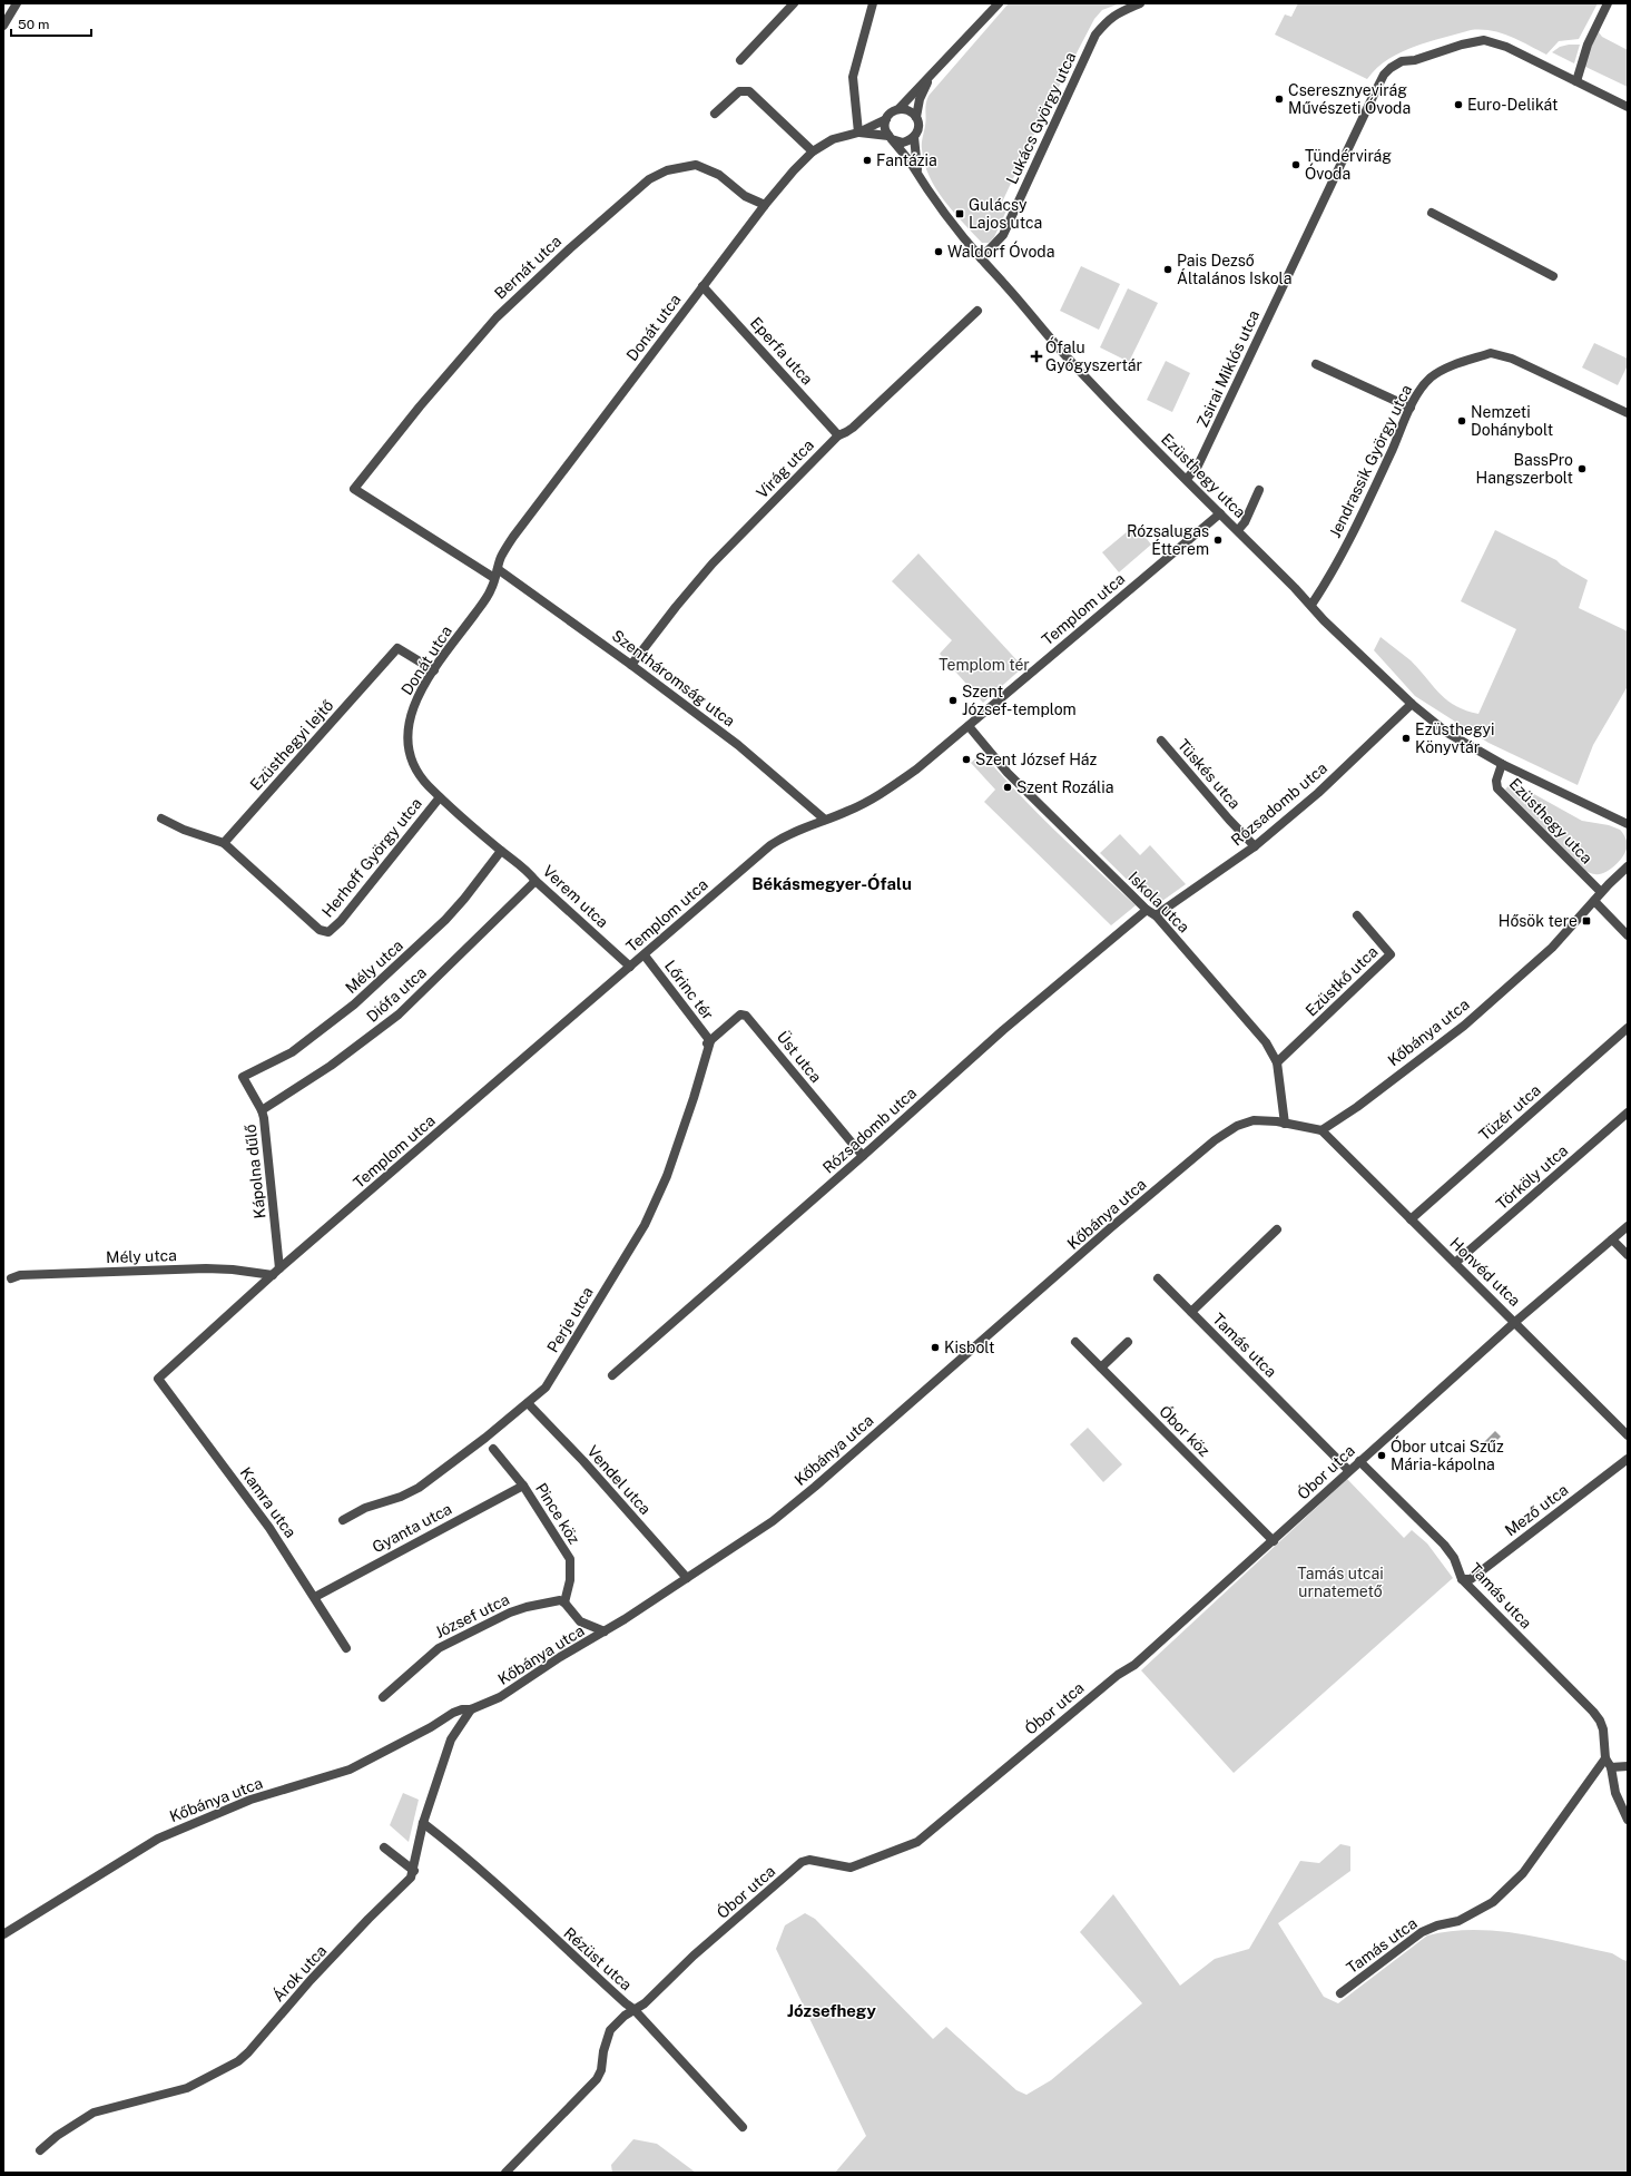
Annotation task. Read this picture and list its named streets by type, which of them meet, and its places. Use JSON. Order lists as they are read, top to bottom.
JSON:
{
  "streets": {
    "street": [
      "Lukács György utca",
      "Bernát utca",
      "Donát utca",
      "Eperfa utca",
      "Zsirai Miklós utca",
      "Jendrassik György utca",
      "Virág utca",
      "Ezüsthegy utca",
      "Templom utca",
      "Szentháromság utca",
      "Ezüsthegyi lejtő",
      "Tüskés utca",
      "Rózsadomb utca",
      "Herhoff György utca",
      "Verem utca",
      "Iskola utca",
      "Mély utca",
      "Ezüstkő utca",
      "Lőrinc tér",
      "Diófa utca",
      "Kőbánya utca",
      "Üst utca",
      "Tüzér utca",
      "Kápolna dűlő",
      "Törköly utca",
      "Honvéd utca",
      "Perje utca",
      "Tamás utca",
      "Óbor köz",
      "Óbor utca",
      "Vendel utca",
      "Kamra utca",
      "Mező utca",
      "Pince köz",
      "Gyanta utca",
      "József utca",
      "Rézüst utca",
      "Árok utca"
    ]
  },
  "crossings": [
    ["Lukács György utca", "Ezüsthegy utca"],
    ["Bernát utca", "Donát utca"],
    ["Bernát utca", "Szentháromság utca"],
    ["Donát utca", "Eperfa utca"],
    ["Donát utca", "Ezüsthegy utca"],
    ["Donát utca", "Szentháromság utca"],
    ["Donát utca", "Ezüsthegyi lejtő"],
    ["Donát utca", "Herhoff György utca"],
    ["Donát utca", "Verem utca"],
    ["Donát utca", "Mély utca"],
    ["Eperfa utca", "Virág utca"],
    ["Zsirai Miklós utca", "Ezüsthegy utca"],
    ["Jendrassik György utca", "Ezüsthegy utca"],
    ["Virág utca", "Szentháromság utca"],
    ["Ezüsthegy utca", "Templom utca"],
    ["Ezüsthegy utca", "Rózsadomb utca"],
    ["Ezüsthegy utca", "Kőbánya utca"],
    ["Templom utca", "Szentháromság utca"],
    ["Templom utca", "Verem utca"],
    ["Templom utca", "Iskola utca"],
    ["Templom utca", "Mély utca"],
    ["Templom utca", "Lőrinc tér"],
    ["Templom utca", "Kápolna dűlő"],
    ["Templom utca", "Kamra utca"],
    ["Ezüsthegyi lejtő", "Herhoff György utca"],
    ["Tüskés utca", "Rózsadomb utca"],
    ["Rózsadomb utca", "Iskola utca"],
    ["Rózsadomb utca", "Üst utca"],
    ["Verem utca", "Mély utca"],
    ["Verem utca", "Diófa utca"],
    ["Iskola utca", "Ezüstkő utca"],
    ["Iskola utca", "Kőbánya utca"],
    ["Mély utca", "Kápolna dűlő"],
    ["Lőrinc tér", "Üst utca"],
    ["Lőrinc tér", "Perje utca"],
    ["Diófa utca", "Kápolna dűlő"],
    ["Kőbánya utca", "Honvéd utca"],
    ["Kőbánya utca", "Vendel utca"],
    ["Kőbánya utca", "Árok utca"],
    ["Üst utca", "Perje utca"],
    ["Tüzér utca", "Honvéd utca"],
    ["Törköly utca", "Honvéd utca"],
    ["Honvéd utca", "Óbor utca"],
    ["Perje utca", "Vendel utca"],
    ["Tamás utca", "Óbor utca"],
    ["Tamás utca", "Mező utca"],
    ["Óbor köz", "Óbor utca"],
    ["Óbor utca", "Rézüst utca"],
    ["Kamra utca", "Gyanta utca"],
    ["Pince köz", "Gyanta utca"],
    ["Pince köz", "József utca"],
    ["Rézüst utca", "Árok utca"]
  ],
  "districts": ["Békásmegyer-Ófalu", "Józsefhegy"],
  "parks": ["Templom tér", "Tamás utcai urnatemető"],
  "places": {
    "other": [
      "Cseresznyevirág Művészeti Óvoda",
      "Euro-Delikát",
      "Fantázia",
      "Tündérvirág Óvoda",
      "Waldorf Óvoda",
      "Pais Dezső Általános Iskola",
      "Nemzeti Dohánybolt",
      "BassPro Hangszerbolt",
      "Rózsalugas Étterem",
      "Szent József-templom",
      "Ezüsthegyi Könyvtár",
      "Szent József Ház",
      "Szent Rozália",
      "Kisbolt",
      "Óbor utcai Szűz Mária-kápolna"
    ],
    "transit": ["Gulácsy Lajos utca", "Hősök tere"],
    "health": ["Ófalu Gyógyszertár"]
  },
  "scale_bar": "50 m"
}
